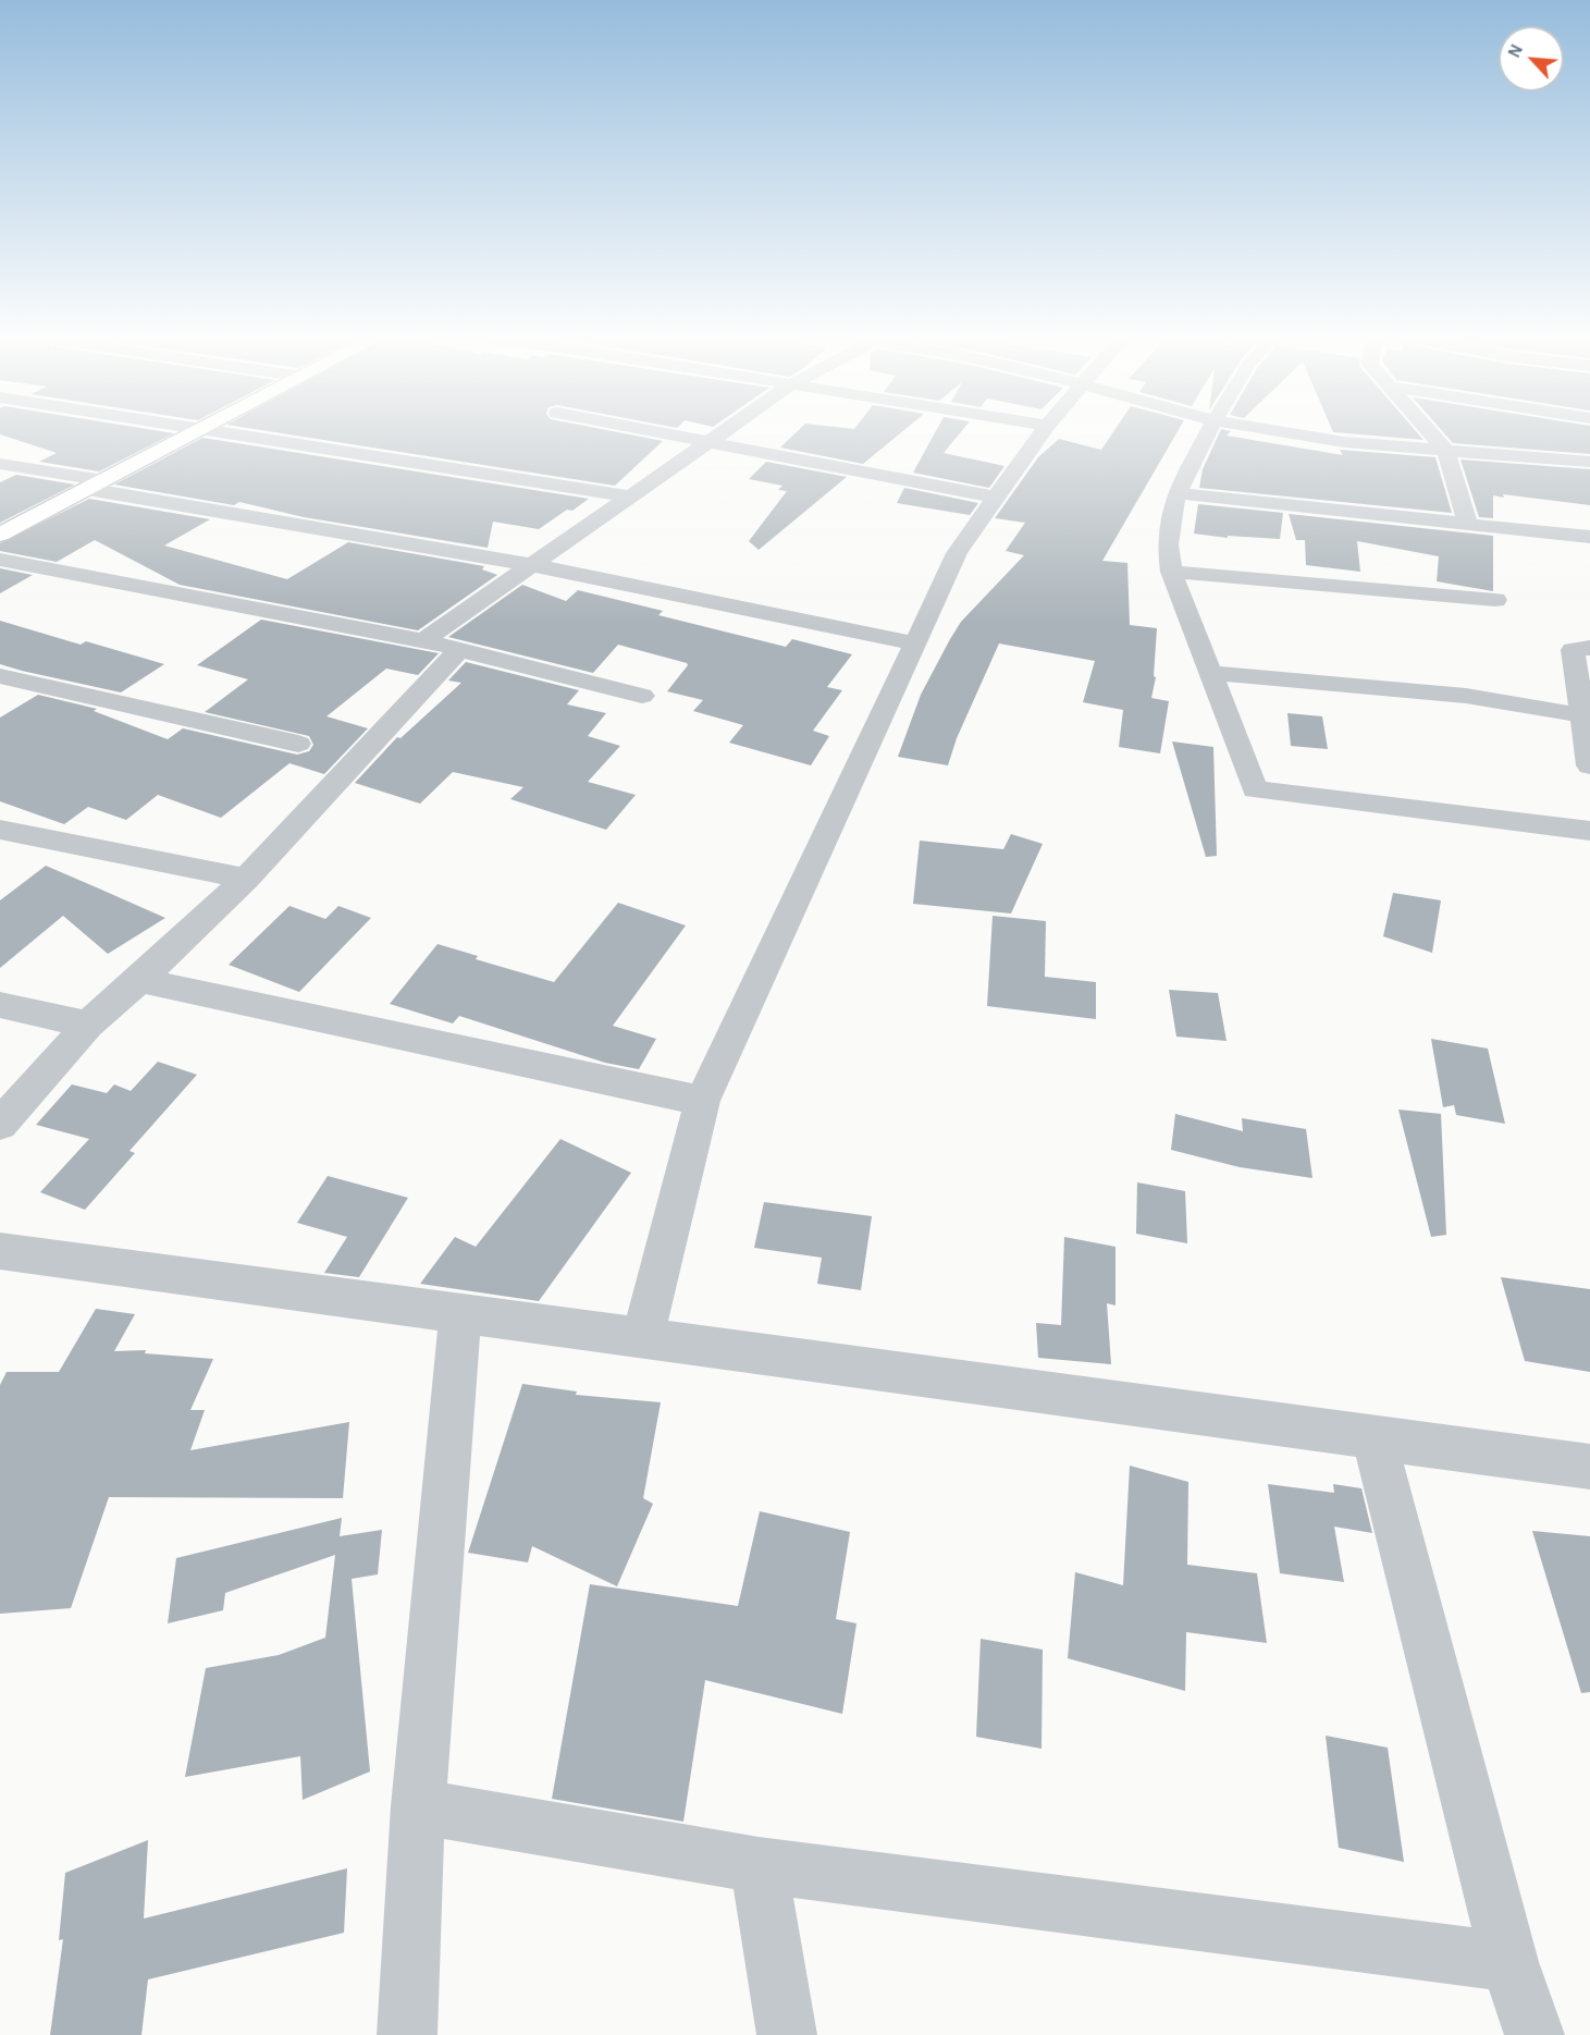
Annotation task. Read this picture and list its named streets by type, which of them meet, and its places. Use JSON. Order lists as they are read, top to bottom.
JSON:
{
  "north": "top left"
}
